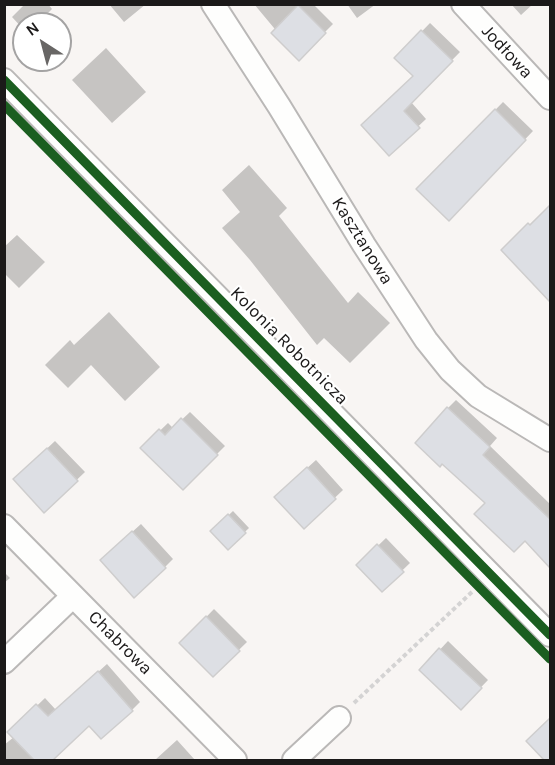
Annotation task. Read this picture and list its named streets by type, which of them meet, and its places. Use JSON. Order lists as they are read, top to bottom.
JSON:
{
  "streets": {
    "street": [
      "Jodłowa",
      "Kasztanowa",
      "Kolonia Robotnicza",
      "Chabrowa"
    ]
  },
  "north": "top left"
}
